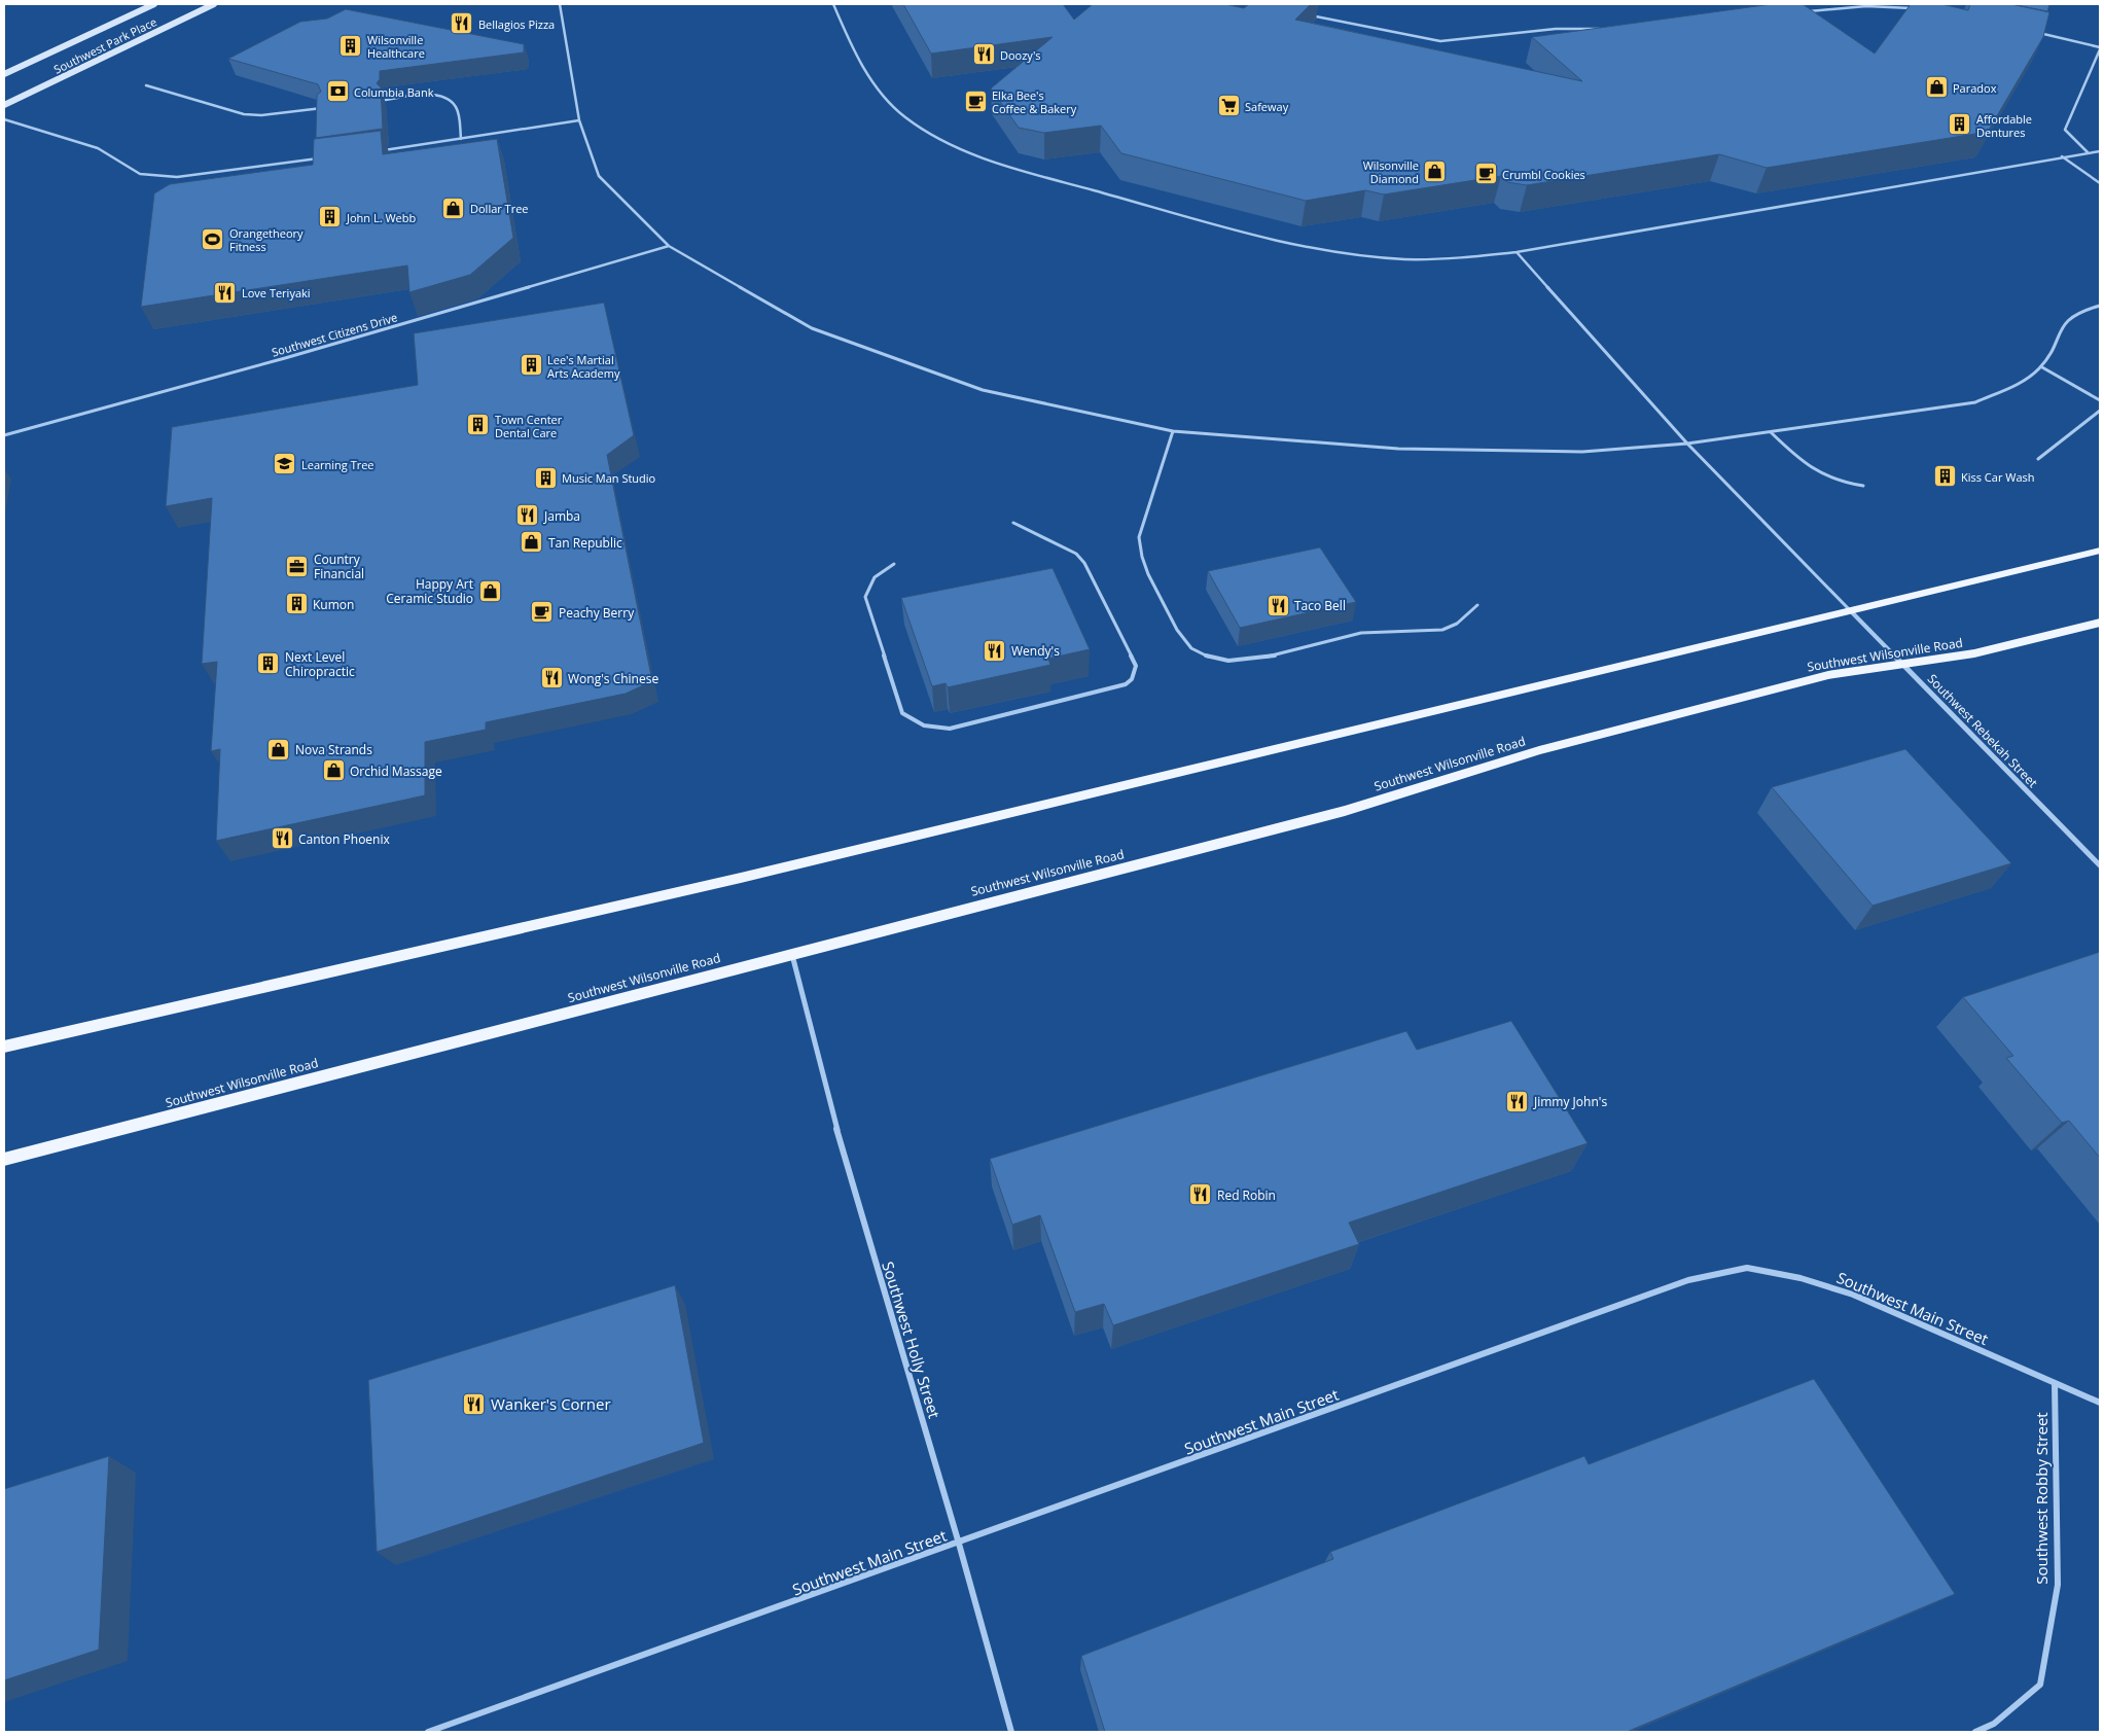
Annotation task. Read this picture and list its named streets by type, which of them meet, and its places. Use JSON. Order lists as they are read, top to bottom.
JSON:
{
  "streets": {
    "main road": ["Southwest Wilsonville Road"],
    "street": [
      "Southwest Park Place",
      "Southwest Rebekah Street",
      "Southwest Main Street",
      "Southwest Holly Street",
      "Southwest Robby Street"
    ],
    "lane": ["Southwest Citizens Drive"]
  },
  "crossings": [
    ["Southwest Wilsonville Road", "Southwest Rebekah Street"],
    ["Southwest Wilsonville Road", "Southwest Holly Street"],
    ["Southwest Main Street", "Southwest Holly Street"],
    ["Southwest Main Street", "Southwest Robby Street"]
  ],
  "places": {
    "restaurant": [
      "Bellagios Pizza",
      "Doozy's",
      "Love Teriyaki",
      "Jamba",
      "Taco Bell",
      "Wendy's",
      "Wong's Chinese",
      "Canton Phoenix",
      "Jimmy John's",
      "Red Robin",
      "Wanker's Corner"
    ],
    "building": [
      "Wilsonville Healthcare",
      "Affordable Dentures",
      "John L. Webb",
      "Lee's Martial Arts Academy",
      "Town Center Dental Care",
      "Kiss Car Wash",
      "Music Man Studio",
      "Kumon",
      "Next Level Chiropractic"
    ],
    "shop": [
      "Paradox",
      "Wilsonville Diamond",
      "Dollar Tree",
      "Tan Republic",
      "Happy Art Ceramic Studio",
      "Nova Strands",
      "Orchid Massage"
    ],
    "bank": ["Columbia Bank"],
    "cafe": ["Elka Bee's Coffee & Bakery", "Crumbl Cookies", "Peachy Berry"],
    "supermarket": ["Safeway"],
    "sports": ["Orangetheory Fitness"],
    "school or university": ["Learning Tree"],
    "office": ["Country Financial"]
  }
}
